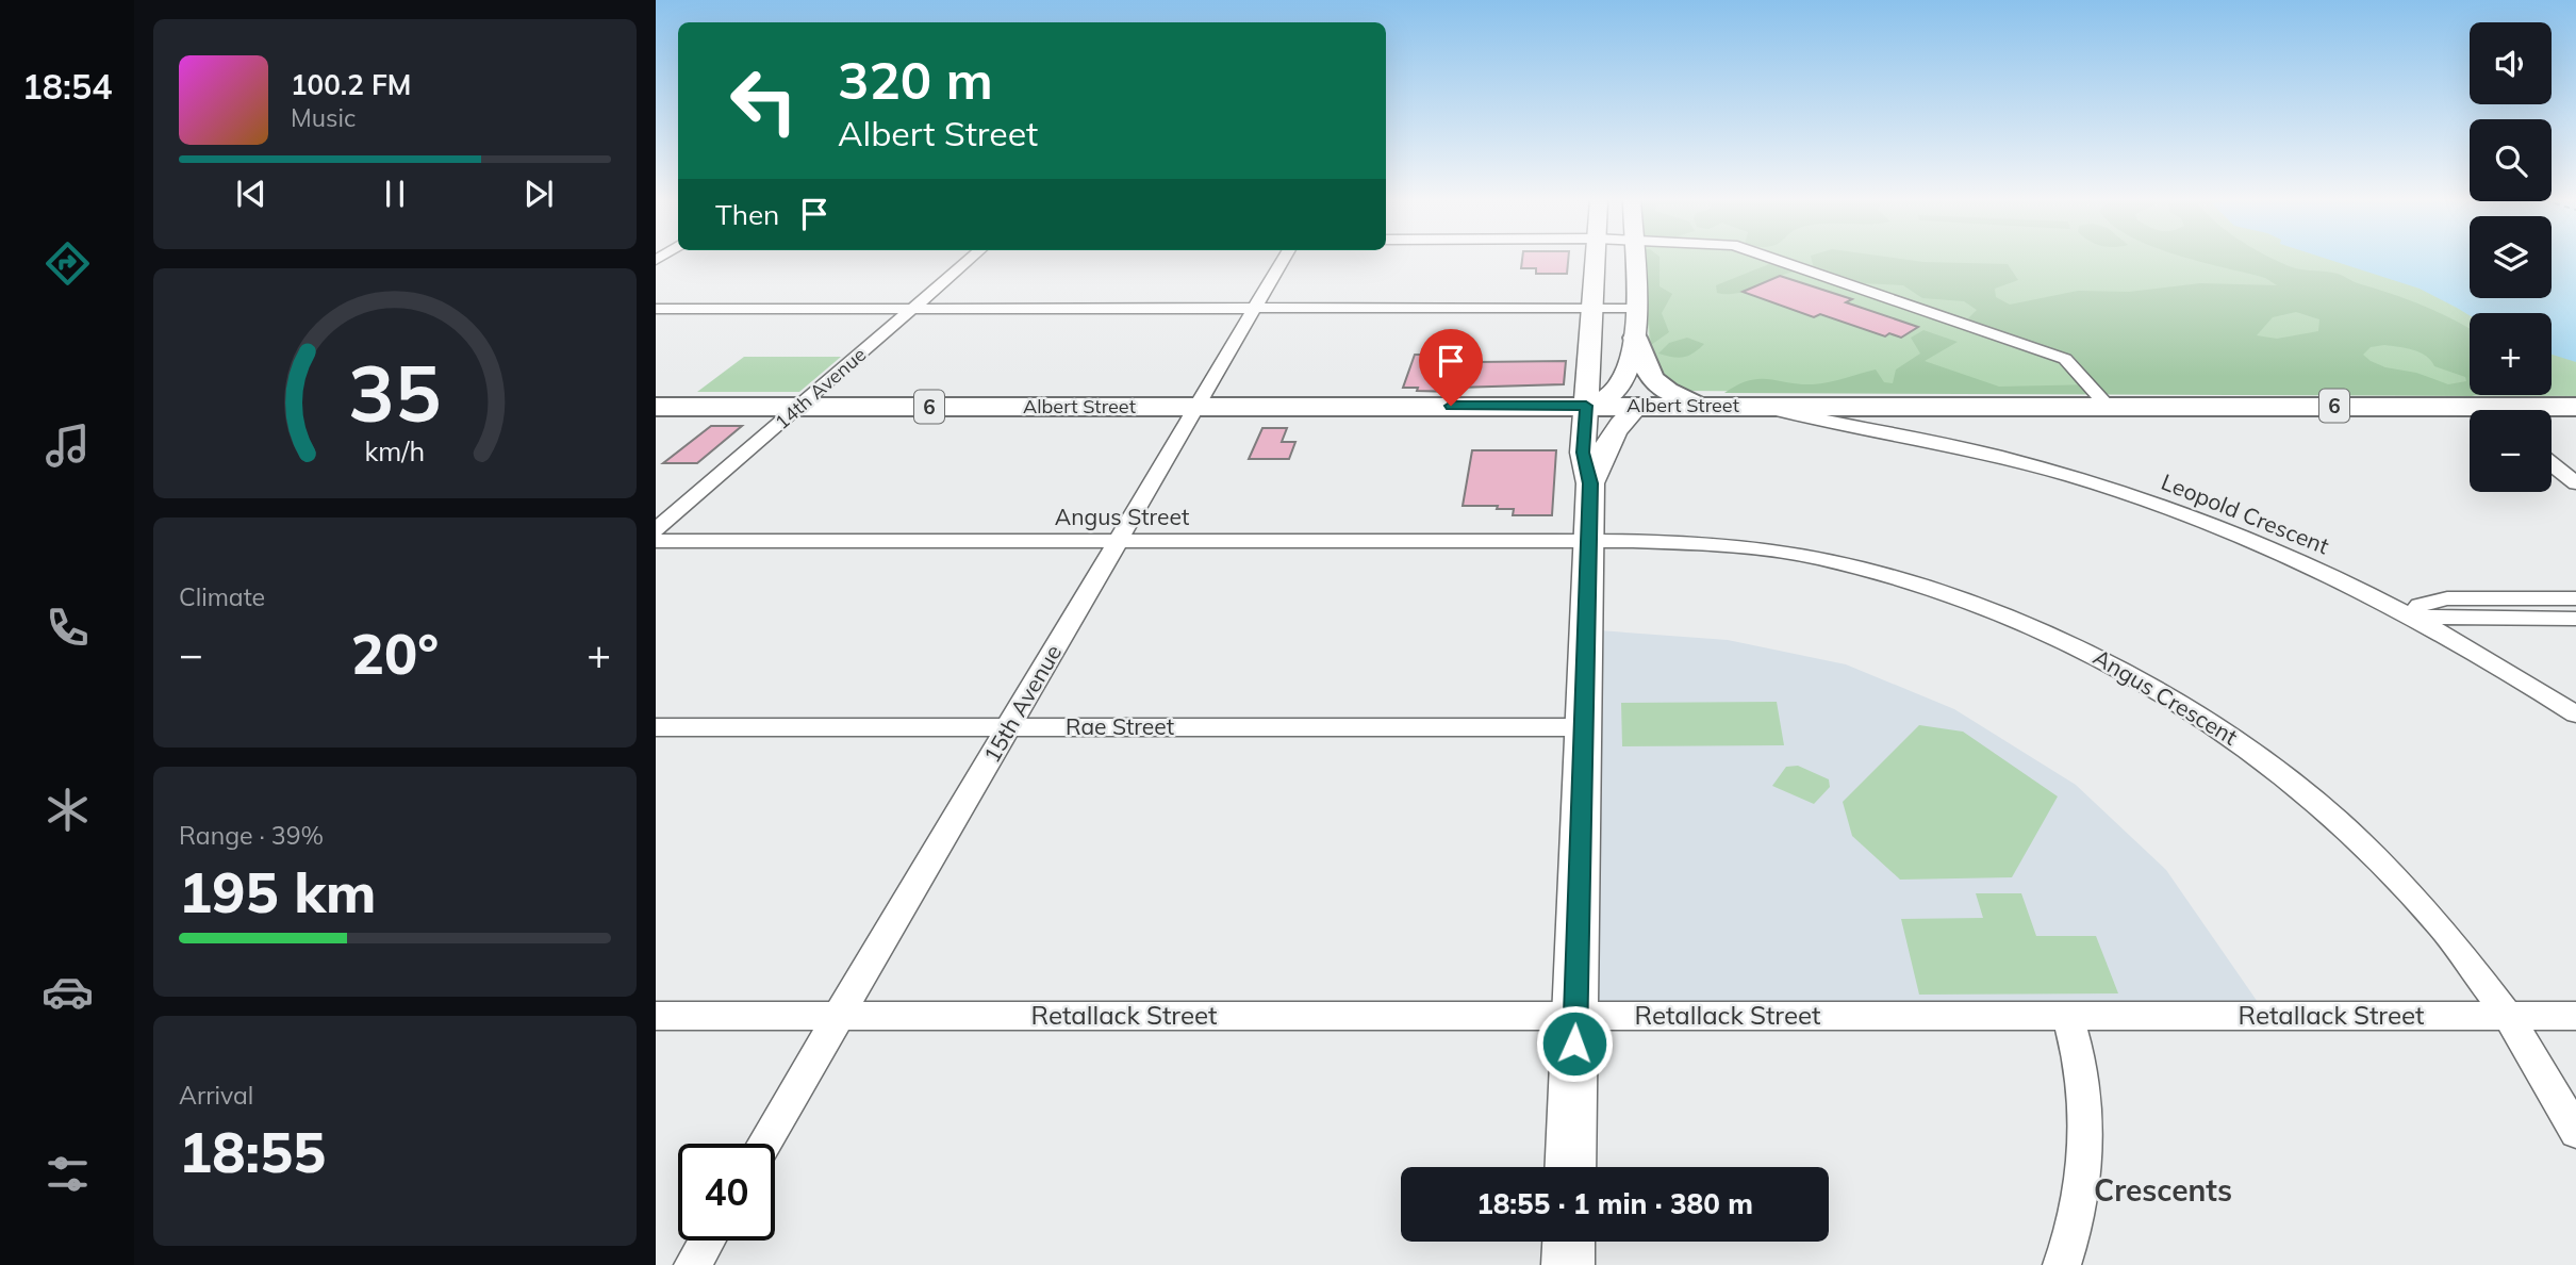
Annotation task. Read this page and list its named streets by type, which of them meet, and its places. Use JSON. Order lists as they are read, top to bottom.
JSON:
{
  "streets": {
    "main road": ["Albert Street", "6"],
    "street": [
      "14th Avenue",
      "Leopold Crescent",
      "Angus Street",
      "Angus Crescent",
      "15th Avenue",
      "Rae Street",
      "Retallack Street"
    ]
  },
  "crossings": [
    ["14th Avenue", "Albert Street"],
    ["Albert Street", "Leopold Crescent"],
    ["Albert Street", "15th Avenue"],
    ["Angus Street", "Angus Crescent"],
    ["Angus Street", "15th Avenue"],
    ["Angus Crescent", "Retallack Street"],
    ["15th Avenue", "Rae Street"],
    ["15th Avenue", "Retallack Street"]
  ],
  "districts": ["Crescents"],
  "page": {
    "tabs": "18:54",
    "map_buttons": ["+", "−"],
    "turn": ["320 m", "Albert Street"],
    "song": ["100.2 FM", "Music"],
    "then": "Then",
    "tile": [
      "Climate",
      ["Range · 39%", "195 km"],
      ["Arrival", "18:55"]
    ],
    "heat": ["−", "20°", "+"],
    "limit": "40",
    "trip": "18:55 · 1 min · 380 m",
    "gauge": ["35", "km/h"]
  }
}
